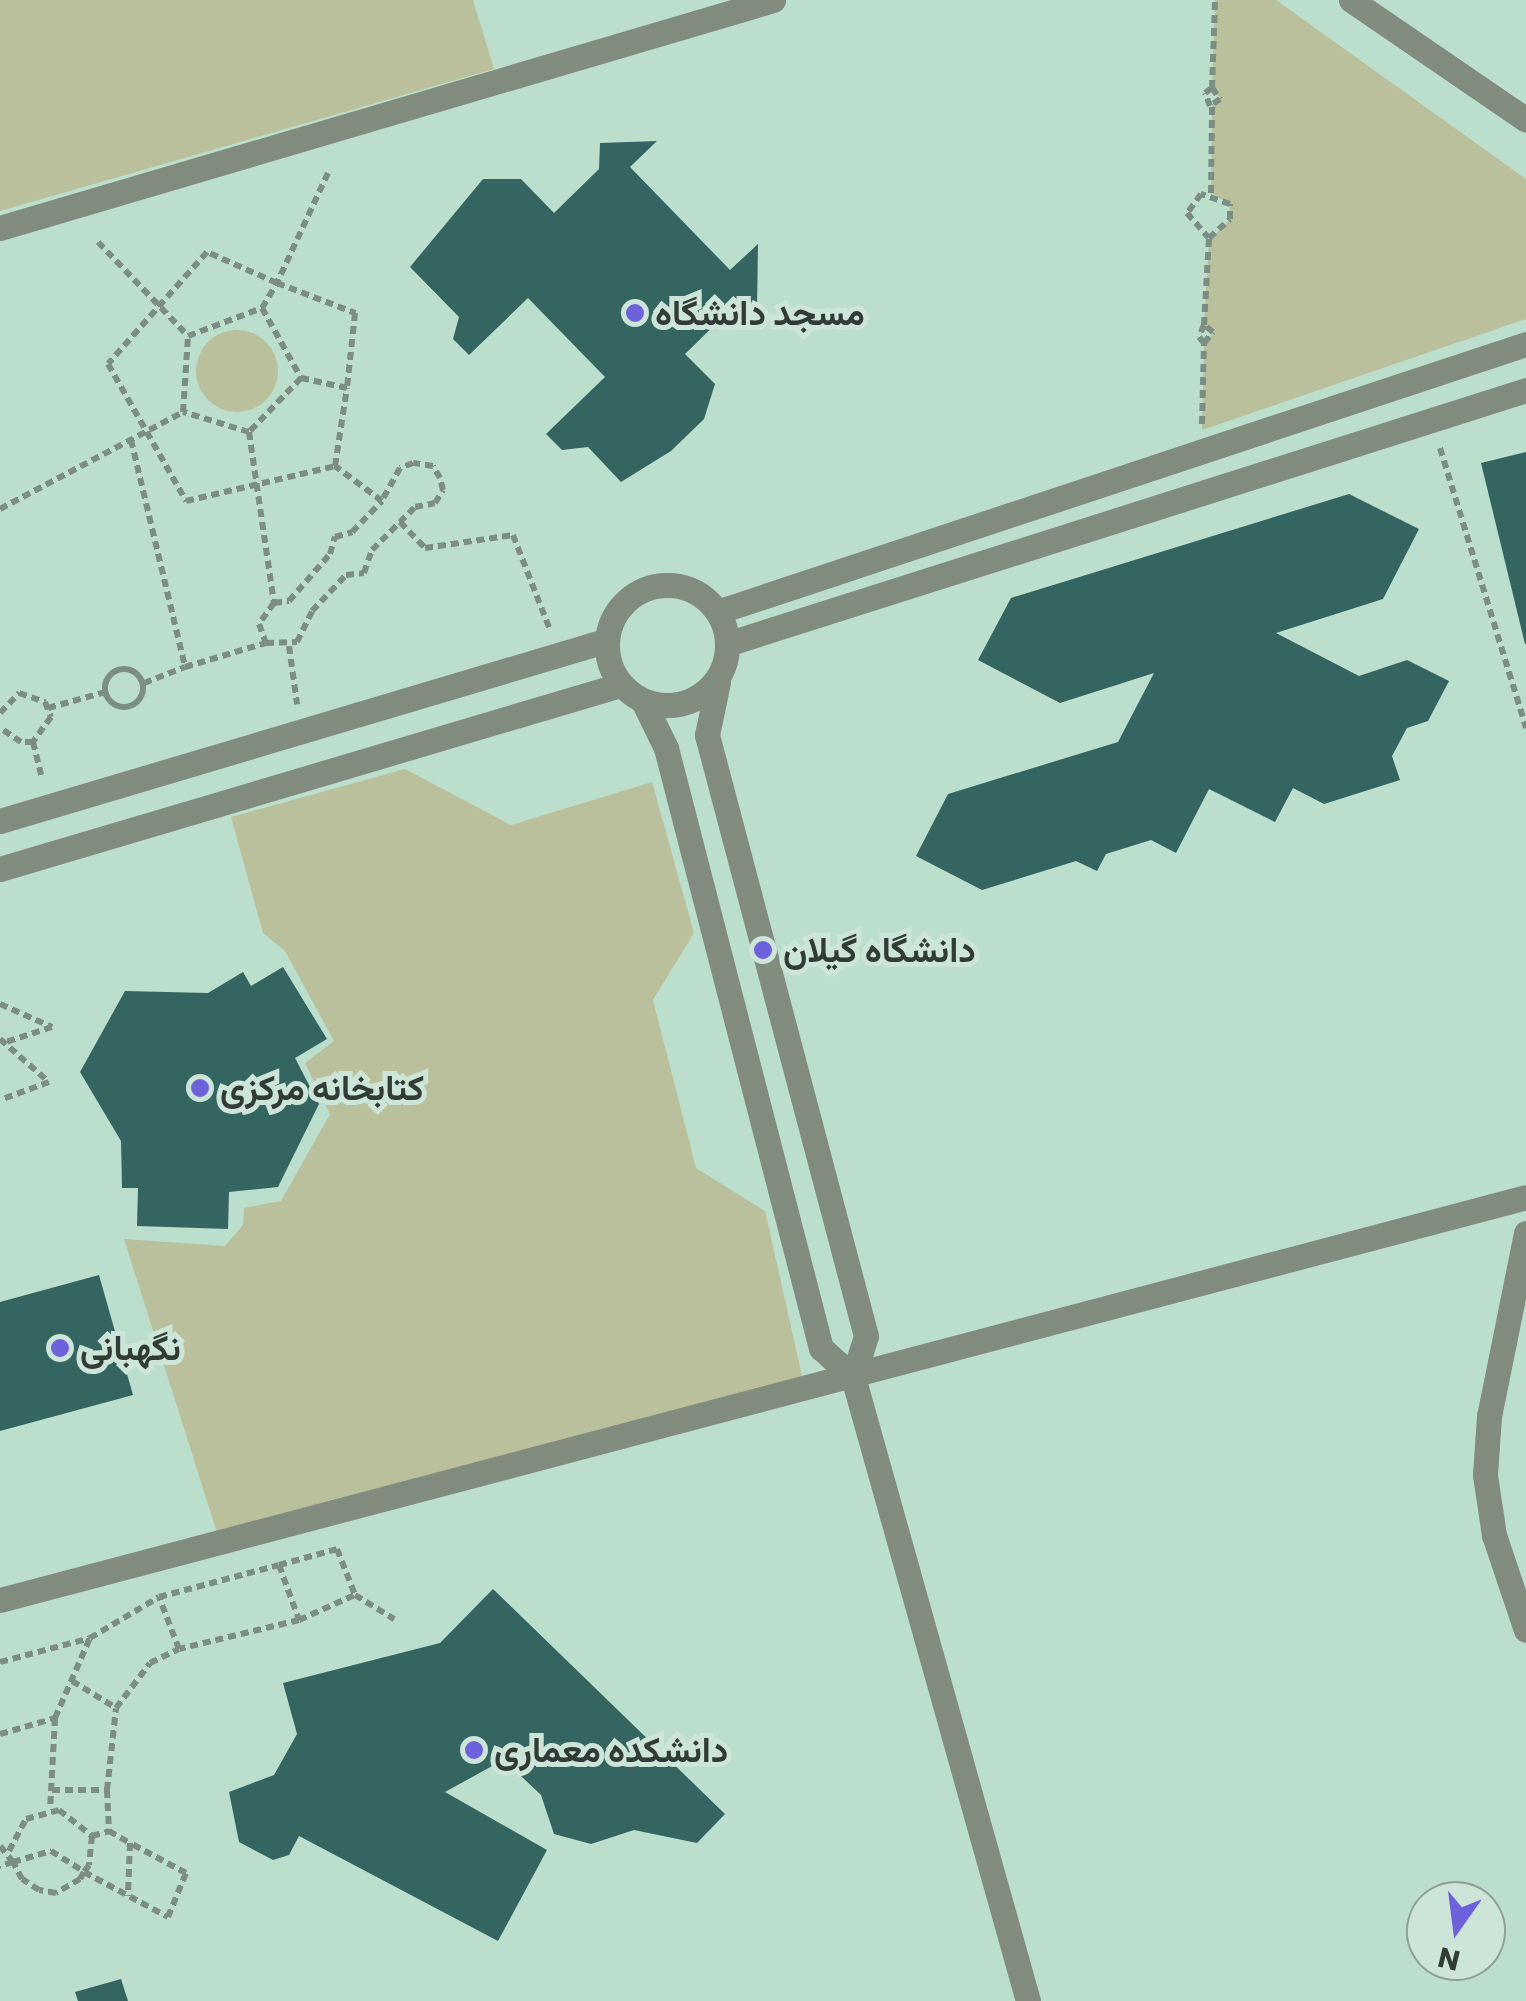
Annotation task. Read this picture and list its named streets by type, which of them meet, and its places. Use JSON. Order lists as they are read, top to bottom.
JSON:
{
  "places": [
    "مسجد دانشگاه",
    "دانشگاه گیلان",
    "کتابخانه مرکزی",
    "نگهبانی",
    "دانشکده معماری"
  ],
  "north": "bottom"
}
